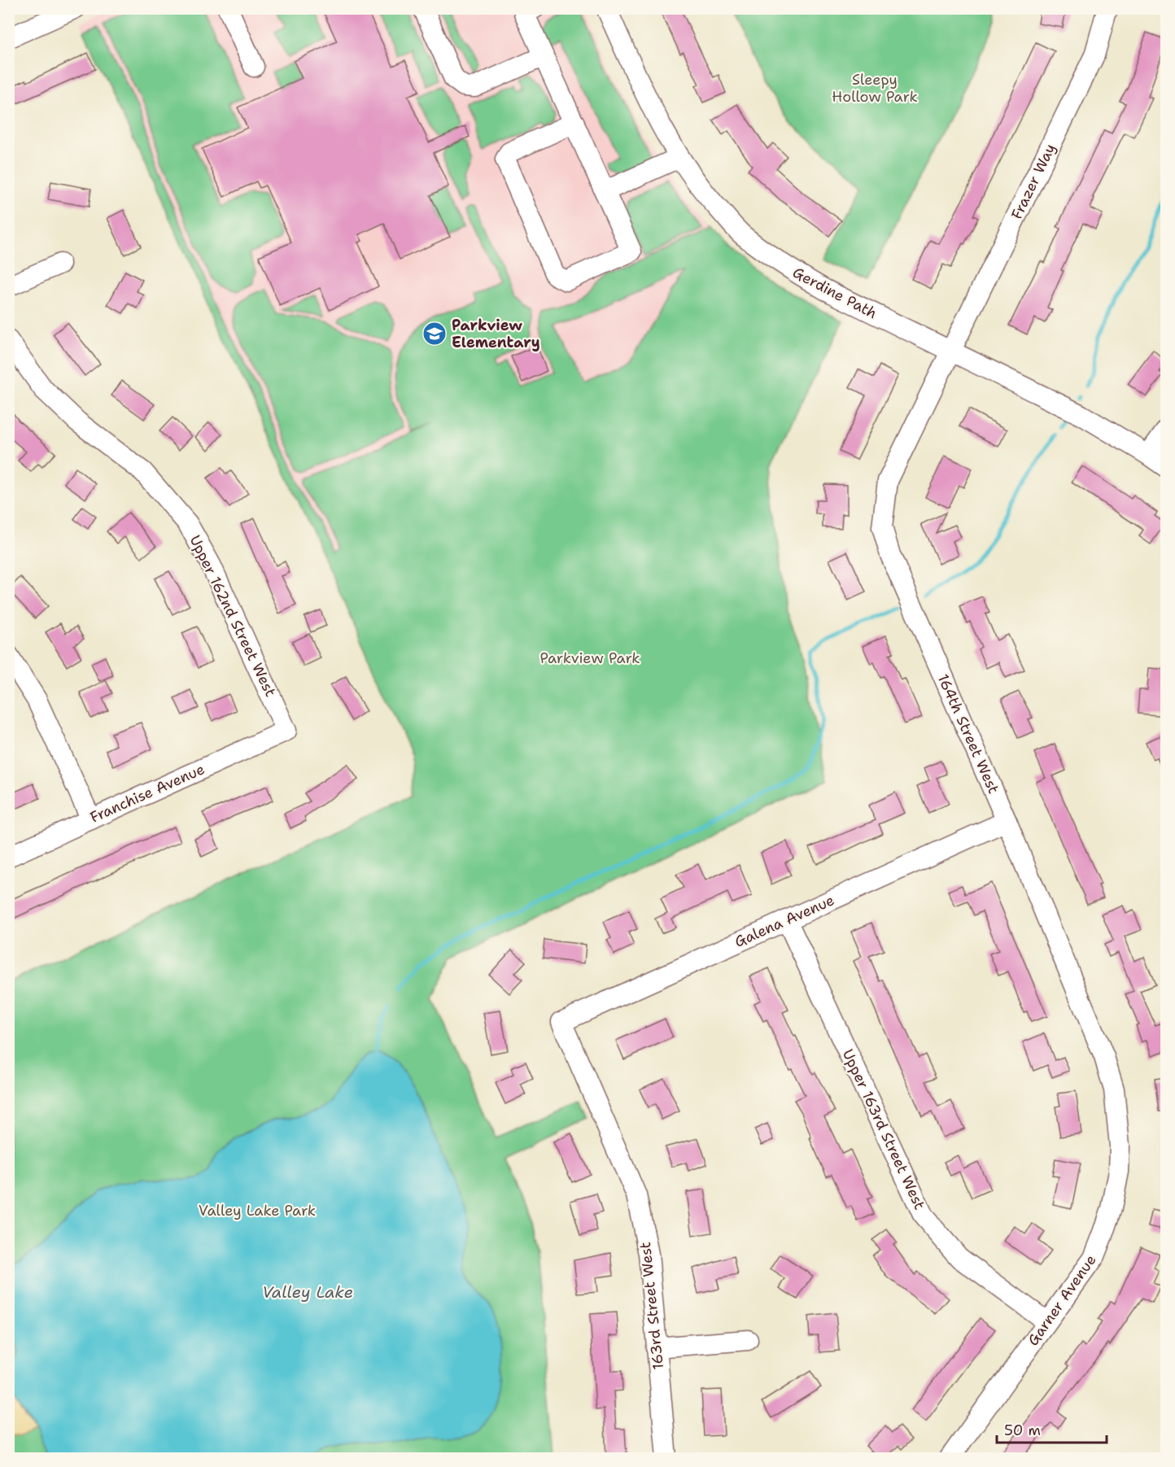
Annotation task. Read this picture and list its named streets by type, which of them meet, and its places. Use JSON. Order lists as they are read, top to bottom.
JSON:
{
  "streets": {
    "street": [
      "Frazer Way",
      "Gerdine Path",
      "Upper 162nd Street West",
      "164th Street West",
      "Franchise Avenue",
      "Galena Avenue",
      "Upper 163rd Street West",
      "Garner Avenue",
      "163rd Street West"
    ]
  },
  "crossings": [
    ["Frazer Way", "Gerdine Path"],
    ["Frazer Way", "164th Street West"],
    ["Gerdine Path", "164th Street West"],
    ["Upper 162nd Street West", "Franchise Avenue"],
    ["164th Street West", "Galena Avenue"],
    ["164th Street West", "Garner Avenue"],
    ["Galena Avenue", "Upper 163rd Street West"],
    ["Galena Avenue", "163rd Street West"],
    ["Upper 163rd Street West", "Garner Avenue"]
  ],
  "water": ["Valley Lake"],
  "parks": ["Sleepy Hollow Park", "Parkview Park", "Valley Lake Park"],
  "places": {
    "school or university": ["Parkview Elementary"]
  },
  "scale_bar": "50 m"
}
